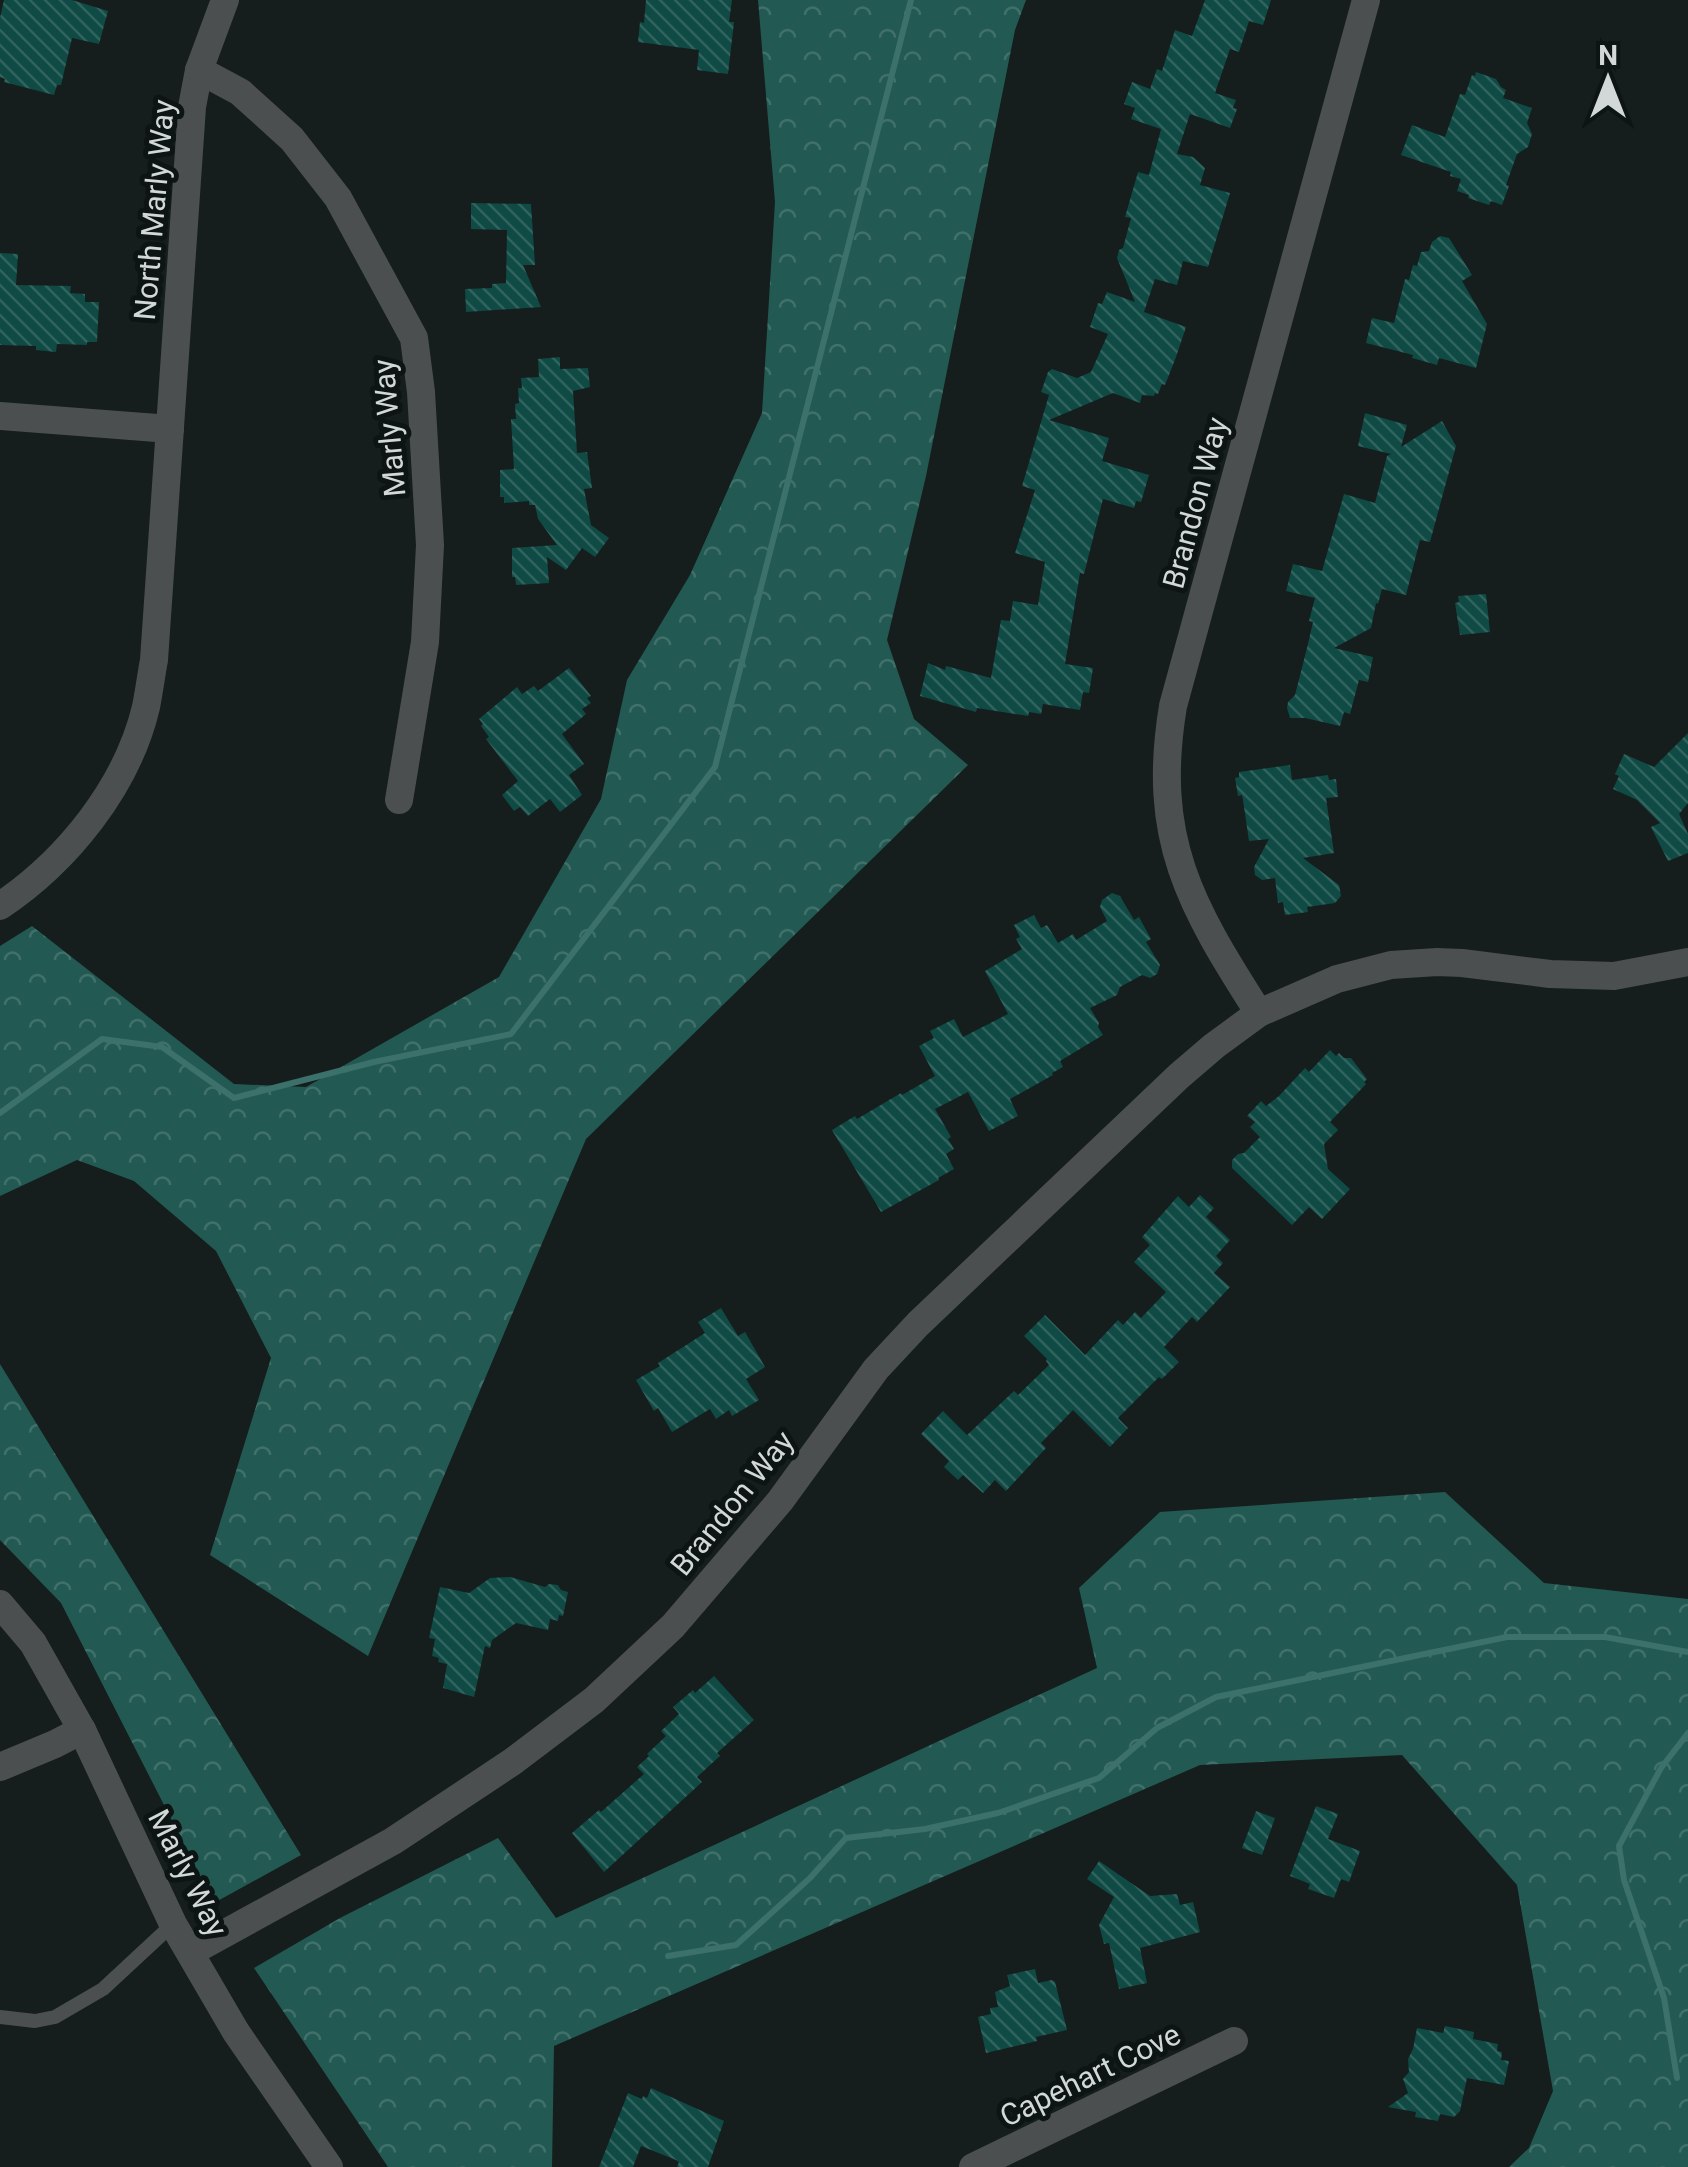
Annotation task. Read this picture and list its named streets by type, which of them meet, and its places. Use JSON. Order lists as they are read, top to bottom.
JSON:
{
  "streets": {
    "street": [
      "North Marly Way",
      "Marly Way",
      "Brandon Way",
      "Capehart Cove"
    ]
  },
  "crossings": [
    ["North Marly Way", "Marly Way"],
    ["Marly Way", "Brandon Way"]
  ],
  "north": "top"
}
